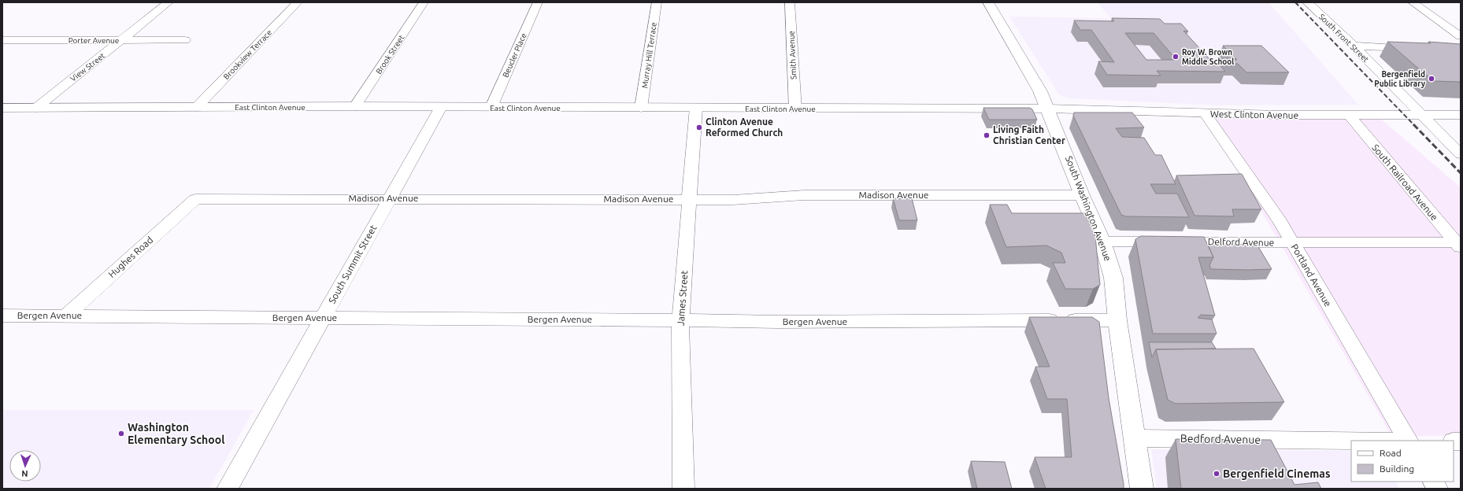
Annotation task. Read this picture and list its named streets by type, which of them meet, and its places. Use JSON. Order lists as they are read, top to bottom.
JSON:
{
  "streets": {
    "street": [
      "South Front Street",
      "Porter Avenue",
      "Brookview Terrace",
      "Brook Street",
      "Beucler Place",
      "Murray Hill Terrace",
      "Smith Avenue",
      "View Street",
      "East Clinton Avenue",
      "West Clinton Avenue",
      "South Railroad Avenue",
      "Madison Avenue",
      "South Washington Avenue",
      "Delford Avenue",
      "Hughes Road",
      "South Summit Street",
      "Portland Avenue",
      "James Street",
      "Bergen Avenue",
      "Bedford Avenue"
    ]
  },
  "crossings": [
    ["South Front Street", "West Clinton Avenue"],
    ["Porter Avenue", "View Street"],
    ["Brookview Terrace", "East Clinton Avenue"],
    ["Brook Street", "East Clinton Avenue"],
    ["Beucler Place", "East Clinton Avenue"],
    ["Murray Hill Terrace", "East Clinton Avenue"],
    ["Smith Avenue", "East Clinton Avenue"],
    ["View Street", "East Clinton Avenue"],
    ["East Clinton Avenue", "West Clinton Avenue"],
    ["East Clinton Avenue", "South Washington Avenue"],
    ["East Clinton Avenue", "South Summit Street"],
    ["East Clinton Avenue", "James Street"],
    ["West Clinton Avenue", "South Railroad Avenue"],
    ["West Clinton Avenue", "South Washington Avenue"],
    ["West Clinton Avenue", "Portland Avenue"],
    ["South Railroad Avenue", "Delford Avenue"],
    ["Madison Avenue", "South Washington Avenue"],
    ["Madison Avenue", "Hughes Road"],
    ["Madison Avenue", "South Summit Street"],
    ["Madison Avenue", "James Street"],
    ["South Washington Avenue", "Delford Avenue"],
    ["South Washington Avenue", "Bergen Avenue"],
    ["South Washington Avenue", "Bedford Avenue"],
    ["Delford Avenue", "Portland Avenue"],
    ["Hughes Road", "Bergen Avenue"],
    ["South Summit Street", "Bergen Avenue"],
    ["James Street", "Bergen Avenue"]
  ],
  "places": [
    "Roy W. Brown Middle School",
    "Bergenfield Public Library",
    "Clinton Avenue Reformed Church",
    "Living Faith Christian Center",
    "Washington Elementary School",
    "Bergenfield Cinemas"
  ],
  "legend": ["Road", "Building"],
  "north": "bottom"
}
